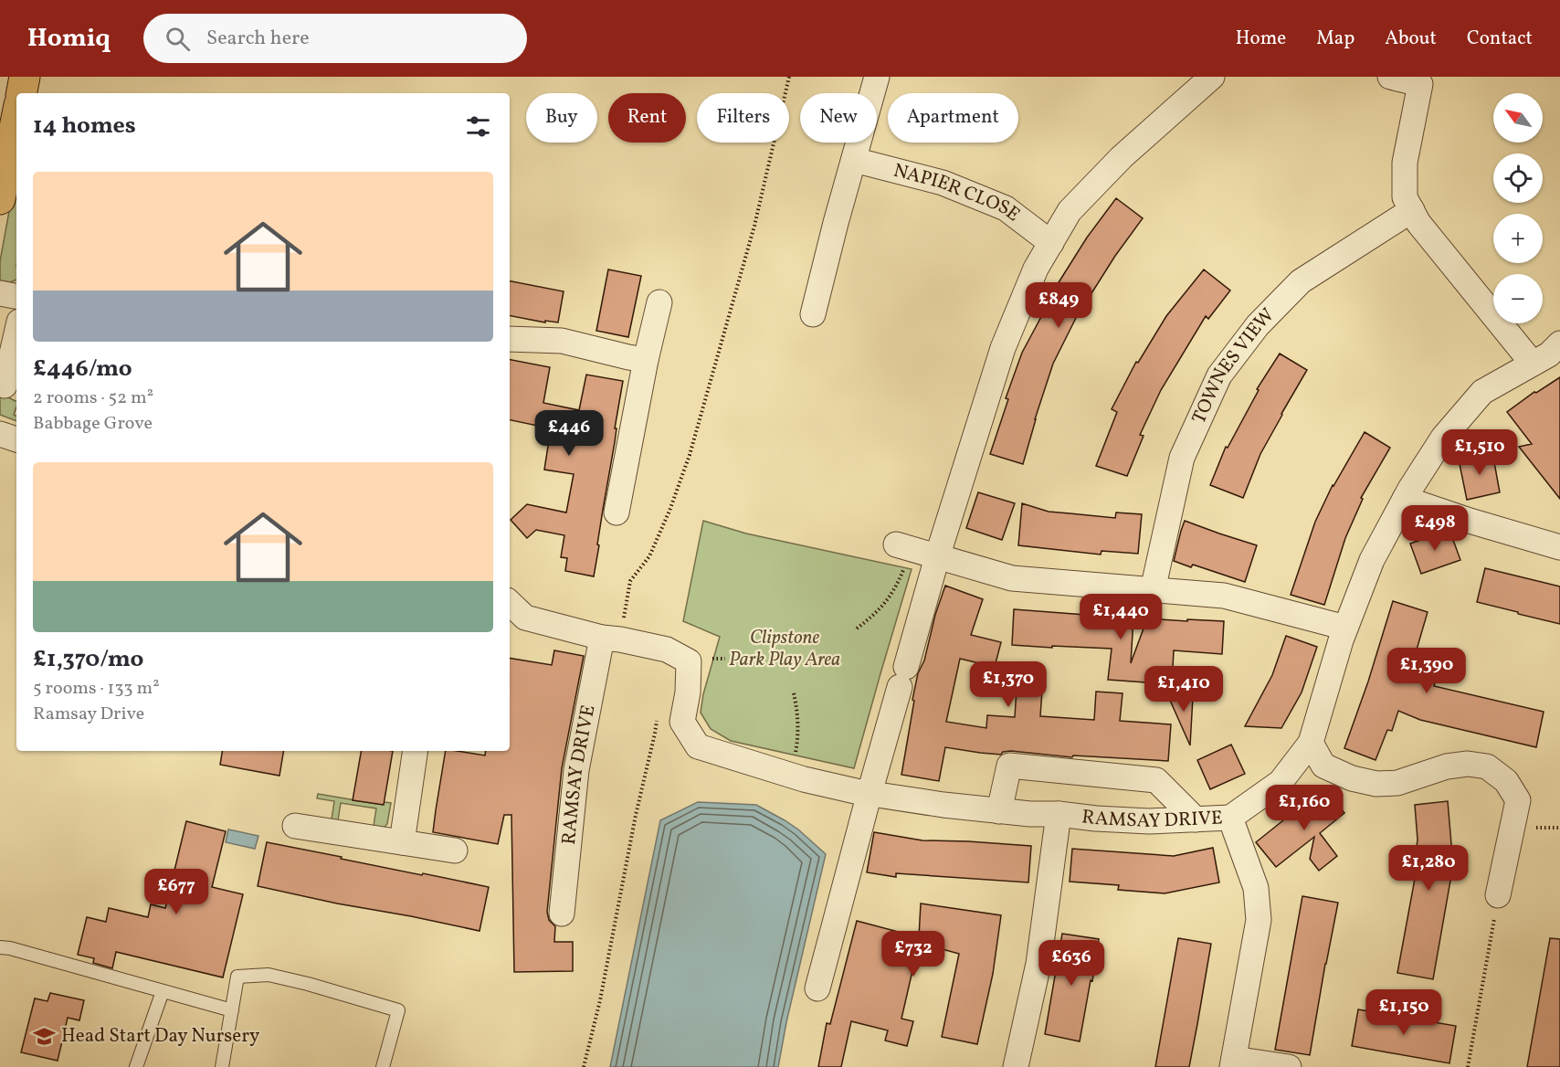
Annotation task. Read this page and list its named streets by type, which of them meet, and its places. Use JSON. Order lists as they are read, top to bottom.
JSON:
{
  "streets": {
    "street": ["NAPIER CLOSE", "TOWNES VIEW", "RAMSAY DRIVE"]
  },
  "parks": ["Clipstone Park Play Area"],
  "places": {
    "school or university": ["Head Start Day Nursery"]
  },
  "north": "top left",
  "page": {
    "header": "Homiq",
    "search": "Search here",
    "nav": [
      "Home",
      "Map",
      "About",
      "Contact"
    ],
    "map_buttons": ["+", "−"],
    "chip": [
      "Buy",
      "Rent",
      "Filters",
      "New",
      "Apartment"
    ],
    "heading": "14 homes",
    "list": [
      {
        "name": "£446/mo",
        "note": "2 rooms · 52 m² · Babbage Grove"
      },
      {
        "name": "£1,370/mo",
        "note": "5 rooms · 133 m² · Ramsay Drive"
      }
    ],
    "price": [
      "£849",
      "£446",
      "£1,510",
      "£498",
      "£1,440",
      "£1,390",
      "£1,370",
      "£1,410",
      "£1,160",
      "£1,280",
      "£677",
      "£732",
      "£636",
      "£1,150"
    ]
  }
}
